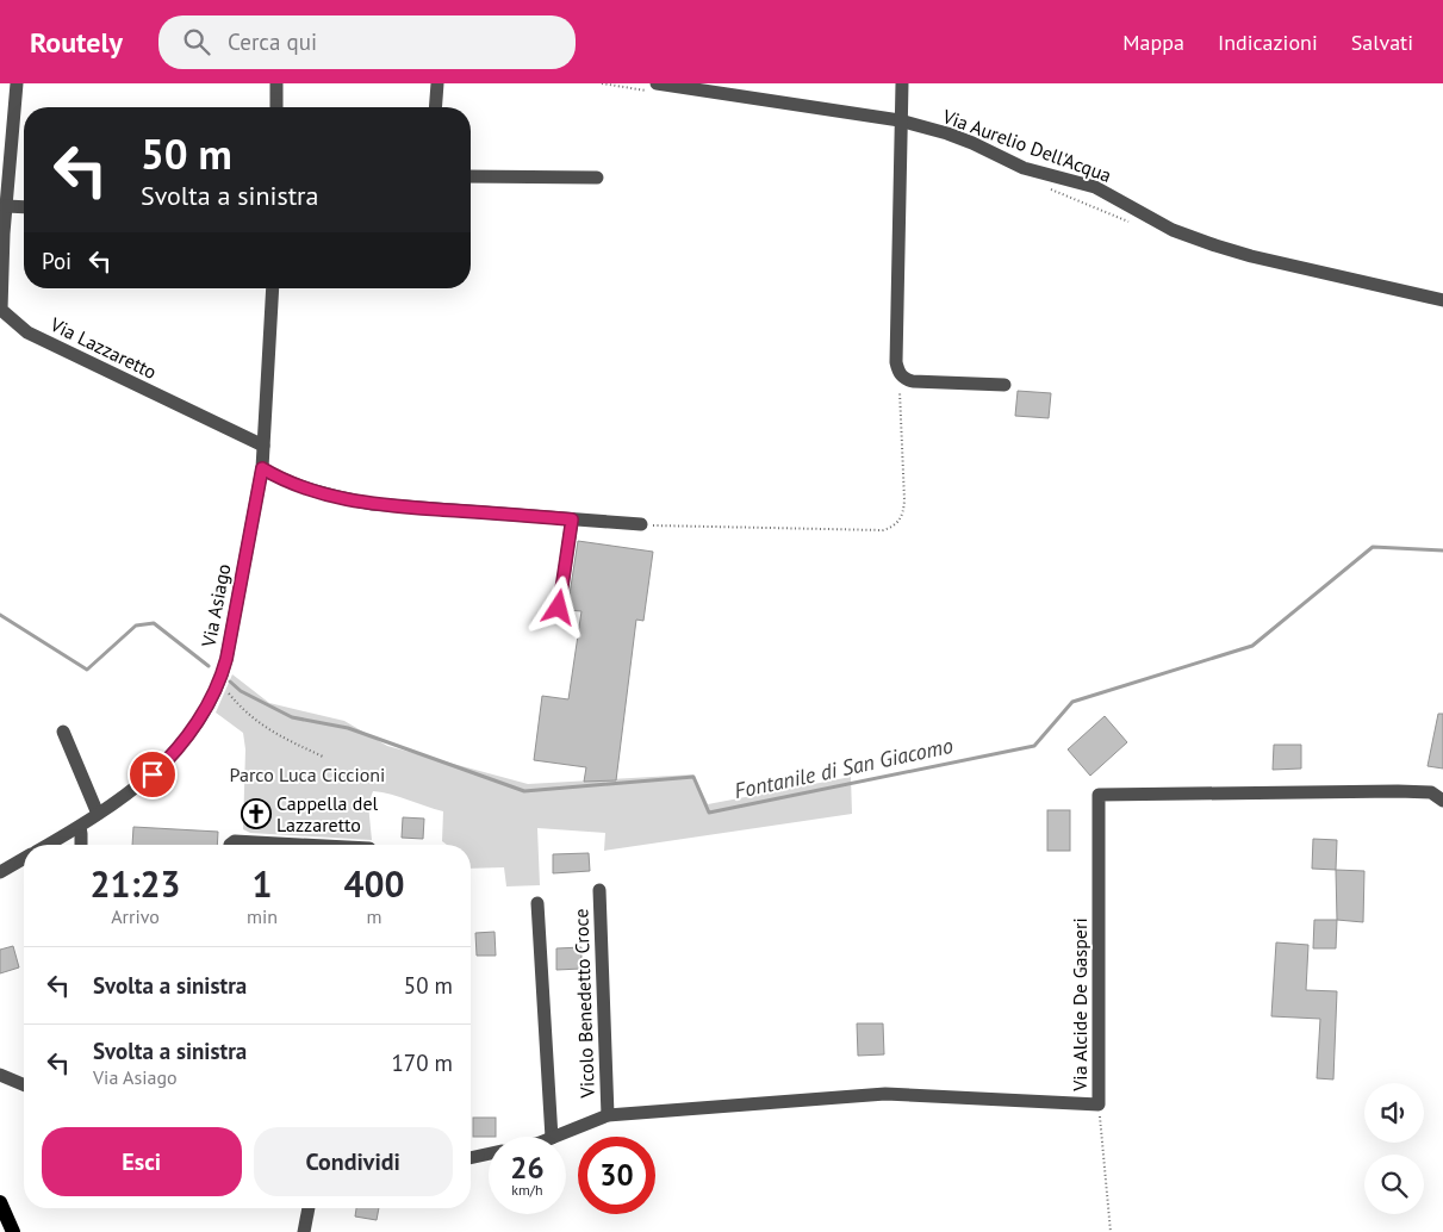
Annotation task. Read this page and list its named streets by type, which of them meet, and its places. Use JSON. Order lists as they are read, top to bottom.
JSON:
{
  "streets": {
    "street": [
      "Via Aurelio Dell'Acqua",
      "Via Lazzaretto",
      "Via Asiago",
      "Vicolo Benedetto Croce",
      "Via Alcide De Gasperi"
    ]
  },
  "crossings": [
    ["Via Lazzaretto", "Via Asiago"],
    ["Vicolo Benedetto Croce", "Via Alcide De Gasperi"]
  ],
  "water": ["Fontanile di San Giacomo"],
  "parks": ["Parco Luca Ciccioni"],
  "places": {
    "church": ["Cappella del Lazzaretto"]
  },
  "page": {
    "header": "Routely",
    "search": "Cerca qui",
    "nav": ["Mappa", "Indicazioni", "Salvati"],
    "turn": ["50 m", "Svolta a sinistra"],
    "then": "Poi",
    "eta": [
      "21:23",
      "Arrivo",
      "1",
      "min",
      "400",
      "m"
    ],
    "list": [
      {
        "name": "Svolta a sinistra",
        "value": "50 m"
      },
      {
        "name": "Svolta a sinistra",
        "note": "Via Asiago",
        "value": "170 m"
      }
    ],
    "buttons": ["Esci", "Condividi"],
    "speed": "26 km/h",
    "limit": "30"
  }
}
